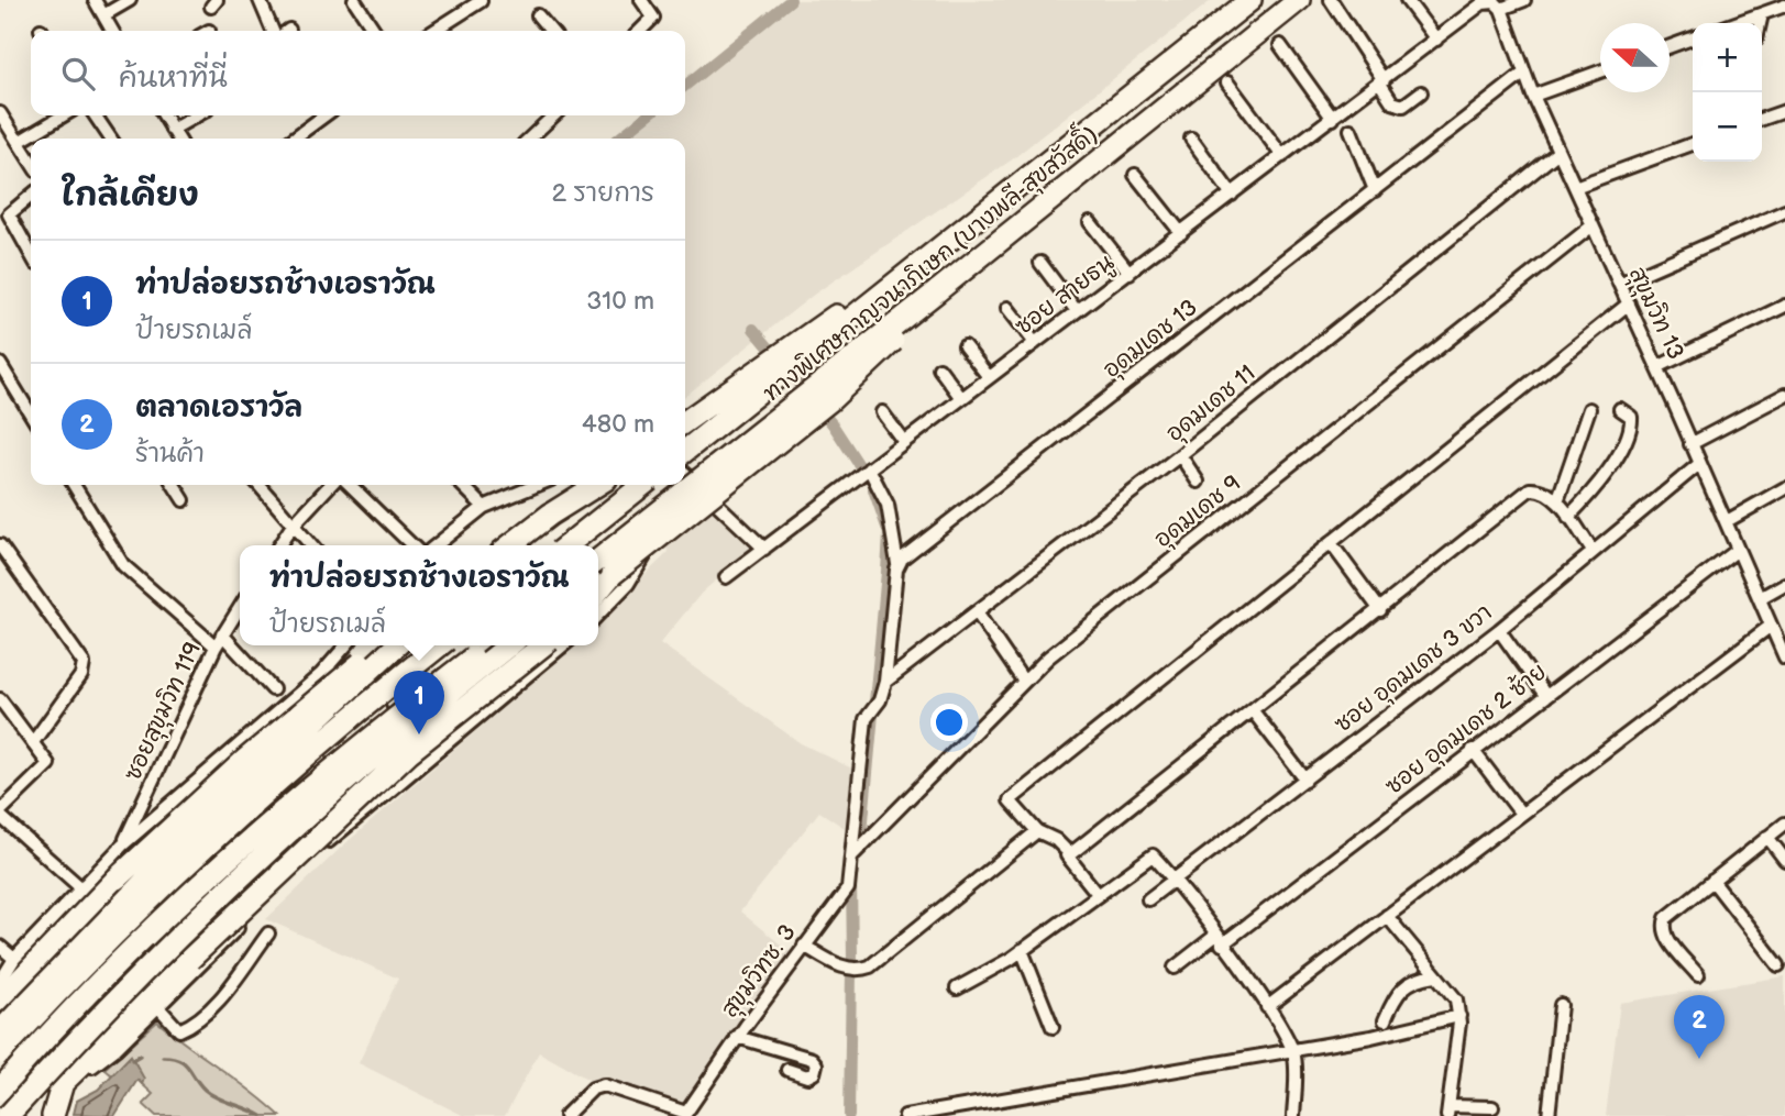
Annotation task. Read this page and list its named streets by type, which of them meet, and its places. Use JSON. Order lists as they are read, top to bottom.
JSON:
{
  "streets": {
    "highway": ["ทางพิเศษกาญจนาภิเษก (บางพลี-สุขสวัสดิ์)"],
    "street": [
      "ซอย สายธนู",
      "สุขุมวิท 13",
      "อุดมเดช 13",
      "อุดมเดช 11",
      "อุดมเดช 9",
      "ซอย อุดมเดช 3 ขวา",
      "ซอยสุขุมวิท 119",
      "ซอย อุดมเดช 2 ซ้าย",
      "สุขุมวิทซ. 3"
    ]
  },
  "crossings": [
    ["สุขุมวิท 13", "อุดมเดช 13"],
    ["สุขุมวิท 13", "อุดมเดช 11"],
    ["สุขุมวิท 13", "อุดมเดช 9"],
    ["สุขุมวิท 13", "ซอย อุดมเดช 3 ขวา"],
    ["สุขุมวิท 13", "ซอย อุดมเดช 2 ซ้าย"],
    ["อุดมเดช 11", "สุขุมวิทซ. 3"],
    ["อุดมเดช 9", "สุขุมวิทซ. 3"]
  ],
  "north": "left",
  "page": {
    "map_buttons": ["+", "−"],
    "search": "ค้นหาที่นี่",
    "heading": ["ใกล้เคียง", "2 รายการ"],
    "list": [
      {
        "mark": "1",
        "name": "ท่าปล่อยรถช้างเอราวัณ",
        "note": "ป้ายรถเมล์",
        "value": "310 m"
      },
      {
        "mark": "2",
        "name": "ตลาดเอราวัล",
        "note": "ร้านค้า",
        "value": "480 m"
      }
    ],
    "popup": ["ท่าปล่อยรถช้างเอราวัณ", "ป้ายรถเมล์"],
    "pins": ["1", "2"]
  }
}
